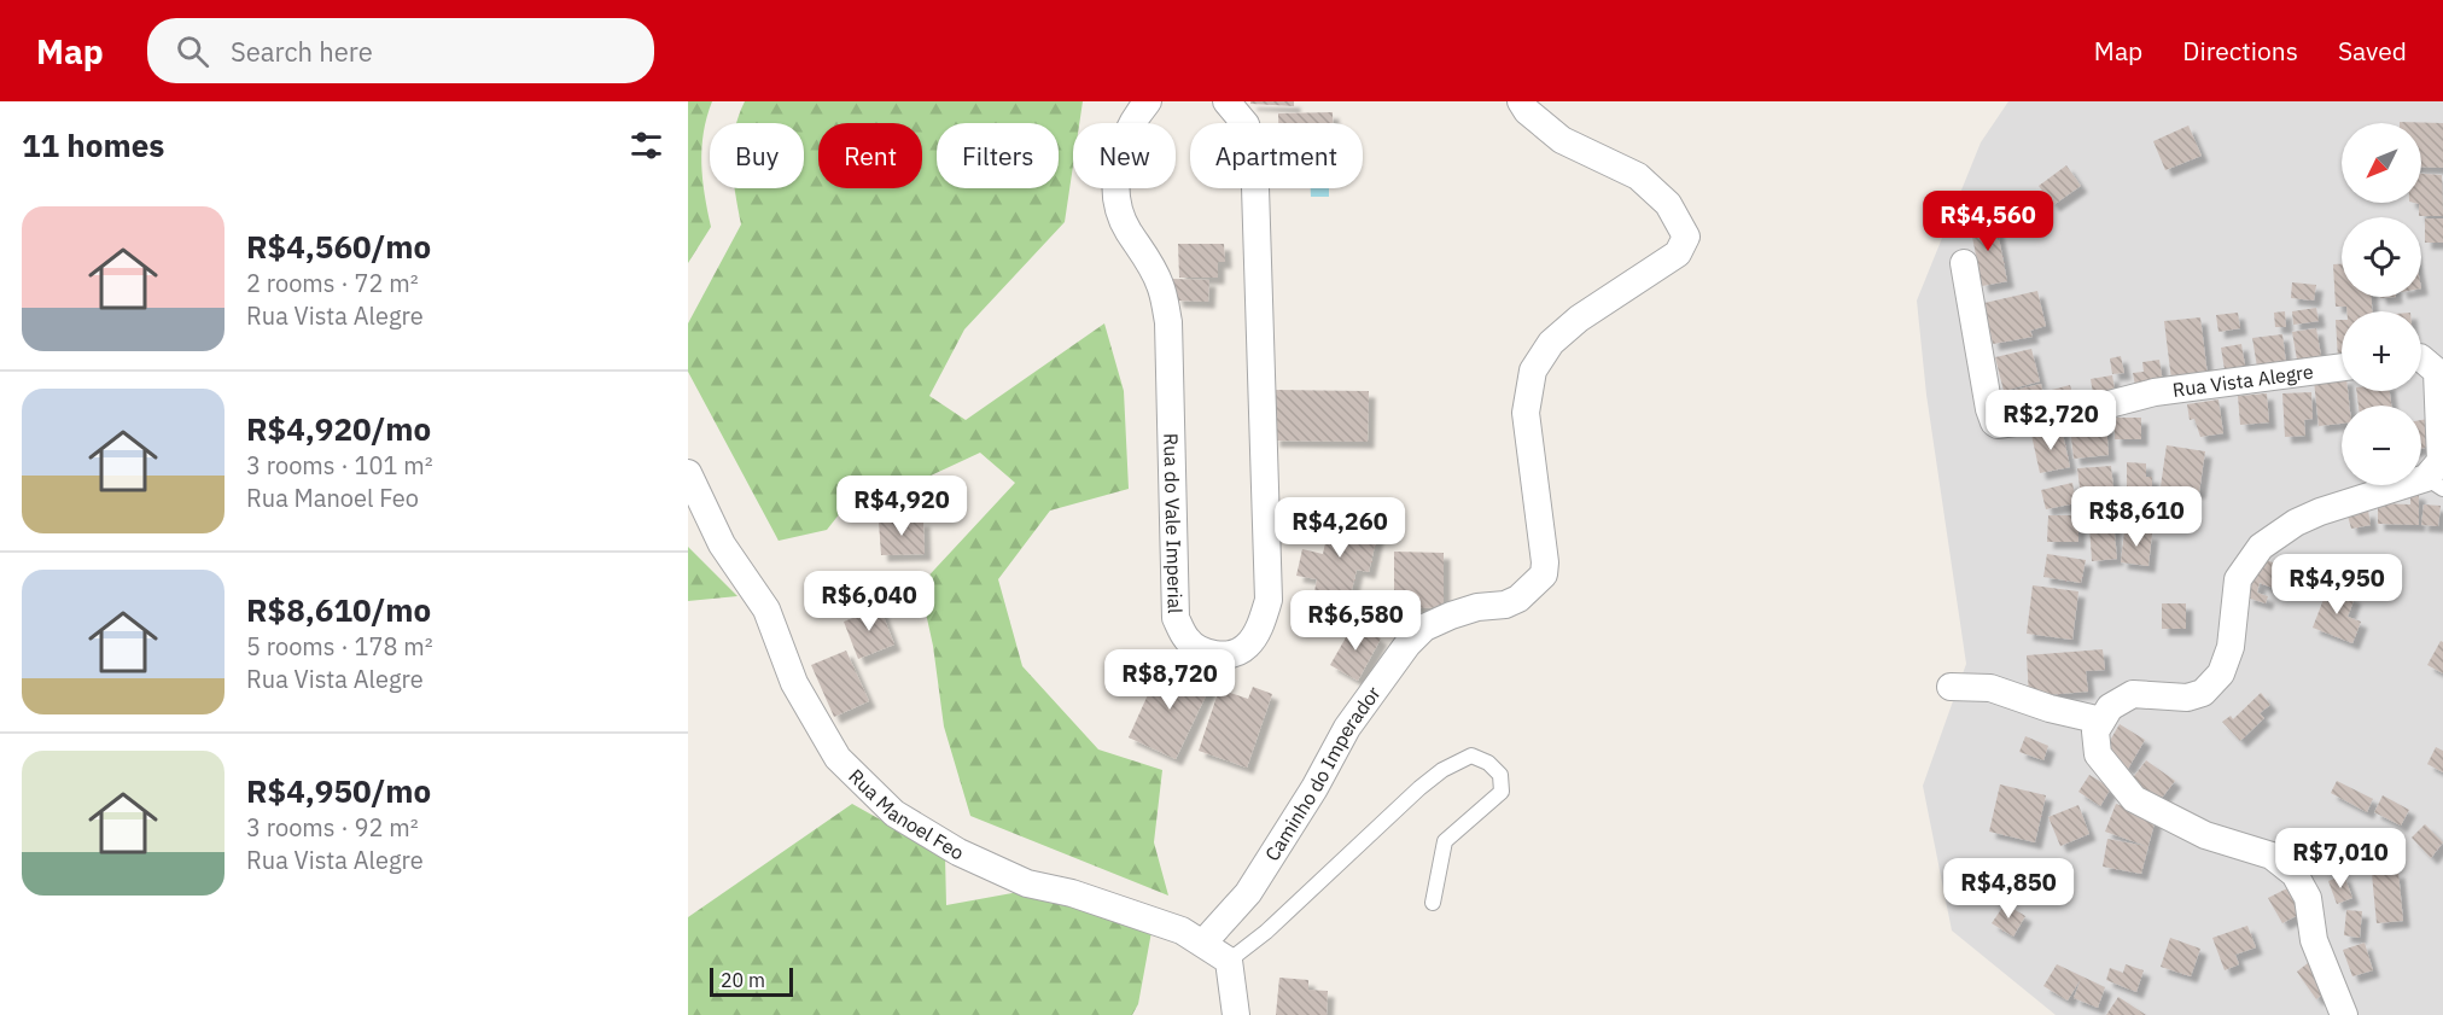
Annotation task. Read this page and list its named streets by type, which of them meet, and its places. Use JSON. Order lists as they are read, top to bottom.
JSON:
{
  "streets": {
    "street": [
      "Rua Vista Alegre",
      "Rua do Vale Imperial",
      "Caminho do Imperador",
      "Rua Manoel Feo"
    ]
  },
  "crossings": [
    ["Caminho do Imperador", "Rua Manoel Feo"]
  ],
  "scale_bar": "20 m",
  "north": "bottom left",
  "page": {
    "header": "Map",
    "search": "Search here",
    "nav": ["Map", "Directions", "Saved"],
    "heading": "11 homes",
    "map_buttons": ["+", "−"],
    "chip": [
      "Buy",
      "Rent",
      "Filters",
      "New",
      "Apartment"
    ],
    "list": [
      {
        "name": "R$4,560/mo",
        "note": "2 rooms · 72 m² · Rua Vista Alegre"
      },
      {
        "name": "R$4,920/mo",
        "note": "3 rooms · 101 m² · Rua Manoel Feo"
      },
      {
        "name": "R$8,610/mo",
        "note": "5 rooms · 178 m² · Rua Vista Alegre"
      },
      {
        "name": "R$4,950/mo",
        "note": "3 rooms · 92 m² · Rua Vista Alegre"
      }
    ],
    "price": [
      "R$4,560",
      "R$2,720",
      "R$4,920",
      "R$8,610",
      "R$4,260",
      "R$4,950",
      "R$6,040",
      "R$6,580",
      "R$8,720",
      "R$7,010",
      "R$4,850"
    ],
    "scale": "20 m"
  }
}
